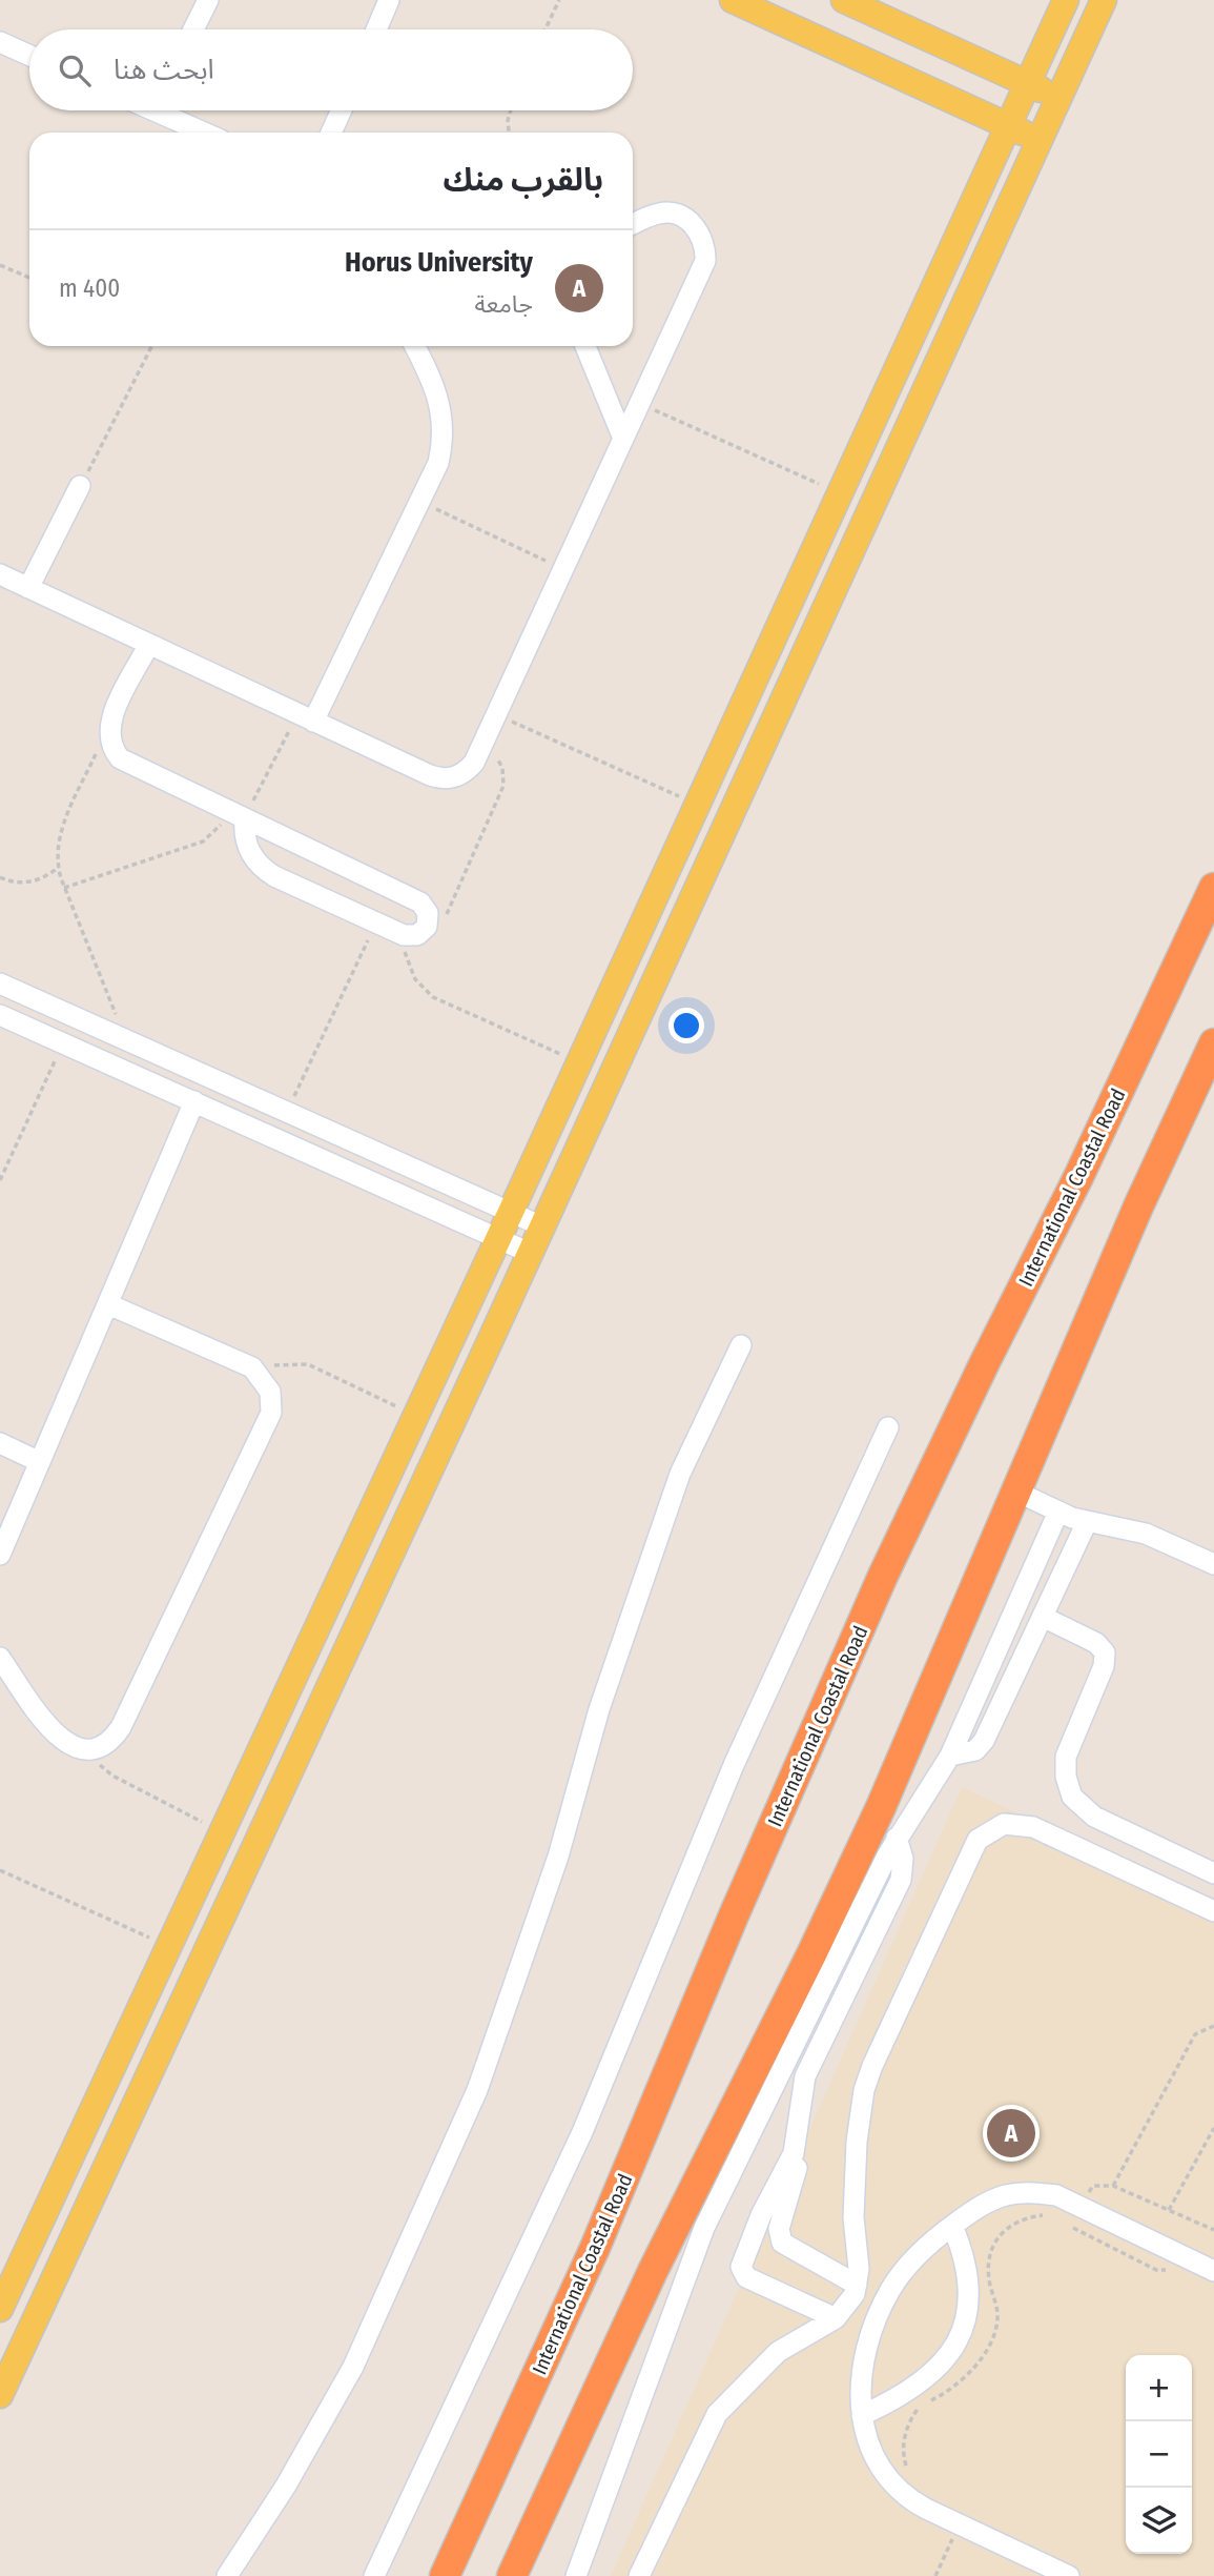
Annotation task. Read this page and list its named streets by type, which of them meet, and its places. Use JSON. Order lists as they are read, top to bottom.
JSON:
{
  "streets": {
    "highway": ["International Coastal Road"]
  },
  "page": {
    "search": "ابحث هنا",
    "heading": "بالقرب منك",
    "list": [
      {
        "mark": "A",
        "name": "Horus University",
        "note": "جامعة",
        "value": "400 m"
      }
    ],
    "pins": "A",
    "map_buttons": ["+", "−"]
  }
}
